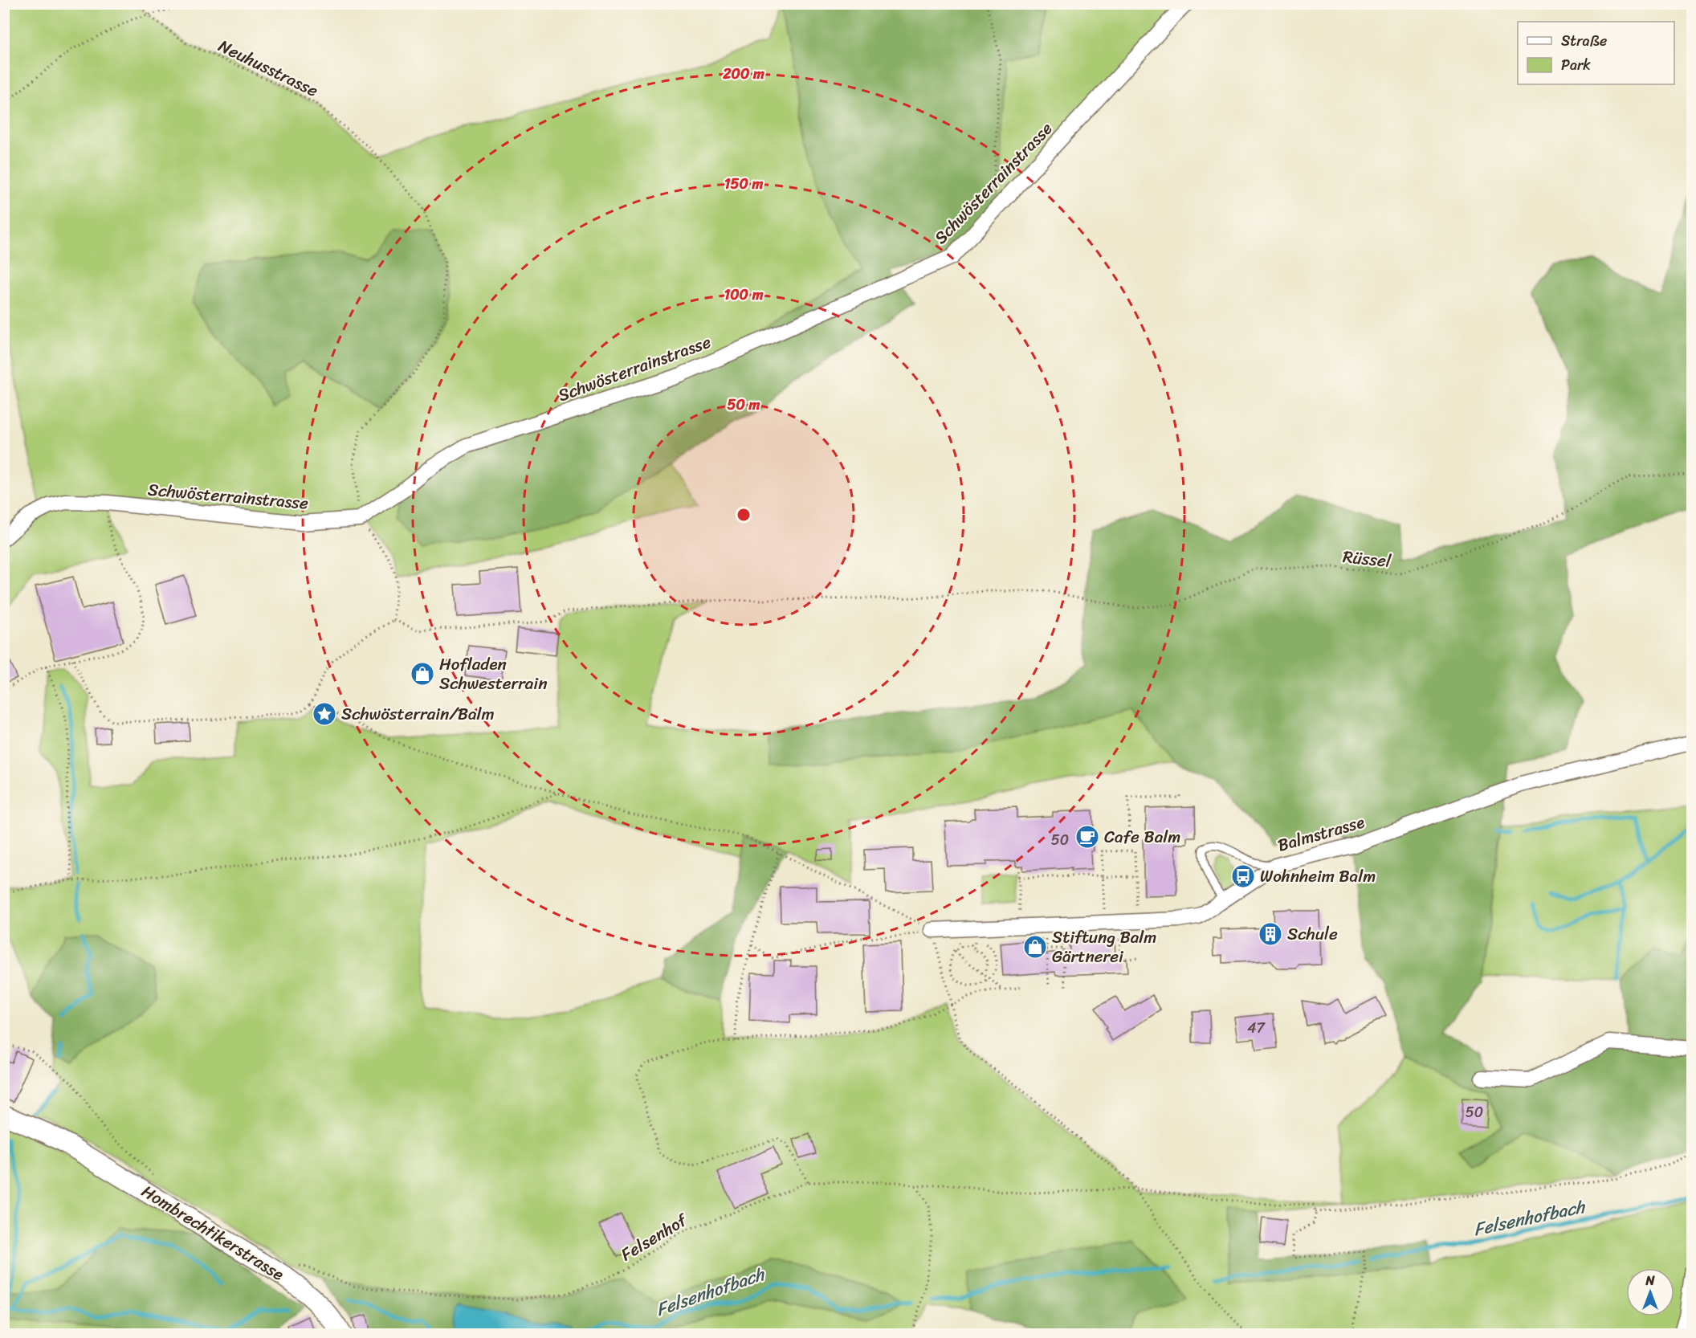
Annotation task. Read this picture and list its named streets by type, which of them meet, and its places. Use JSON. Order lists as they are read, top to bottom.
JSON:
{
  "streets": {
    "street": ["Schwösterrainstrasse", "Balmstrasse", "Hombrechtikerstrasse"],
    "path": ["Neuhusstrasse", "Rüssel", "Felsenhof"]
  },
  "crossings": [
    ["Neuhusstrasse", "Schwösterrainstrasse"],
    ["Hombrechtikerstrasse", "Felsenhof"]
  ],
  "water": ["Felsenhofbach"],
  "places": {
    "shop": ["Hofladen Schwesterrain", "Stiftung Balm Gärtnerei"],
    "place": ["Schwösterrain/Balm"],
    "cafe": ["Cafe Balm"],
    "bus stop": ["Wohnheim Balm"],
    "building": ["Schule"]
  },
  "house_numbers": ["50", "47", "50"],
  "legend": ["Straße", "Park"],
  "north": "top",
  "rings": [
    "200 m",
    "150 m",
    "100 m",
    "50 m"
  ]
}
